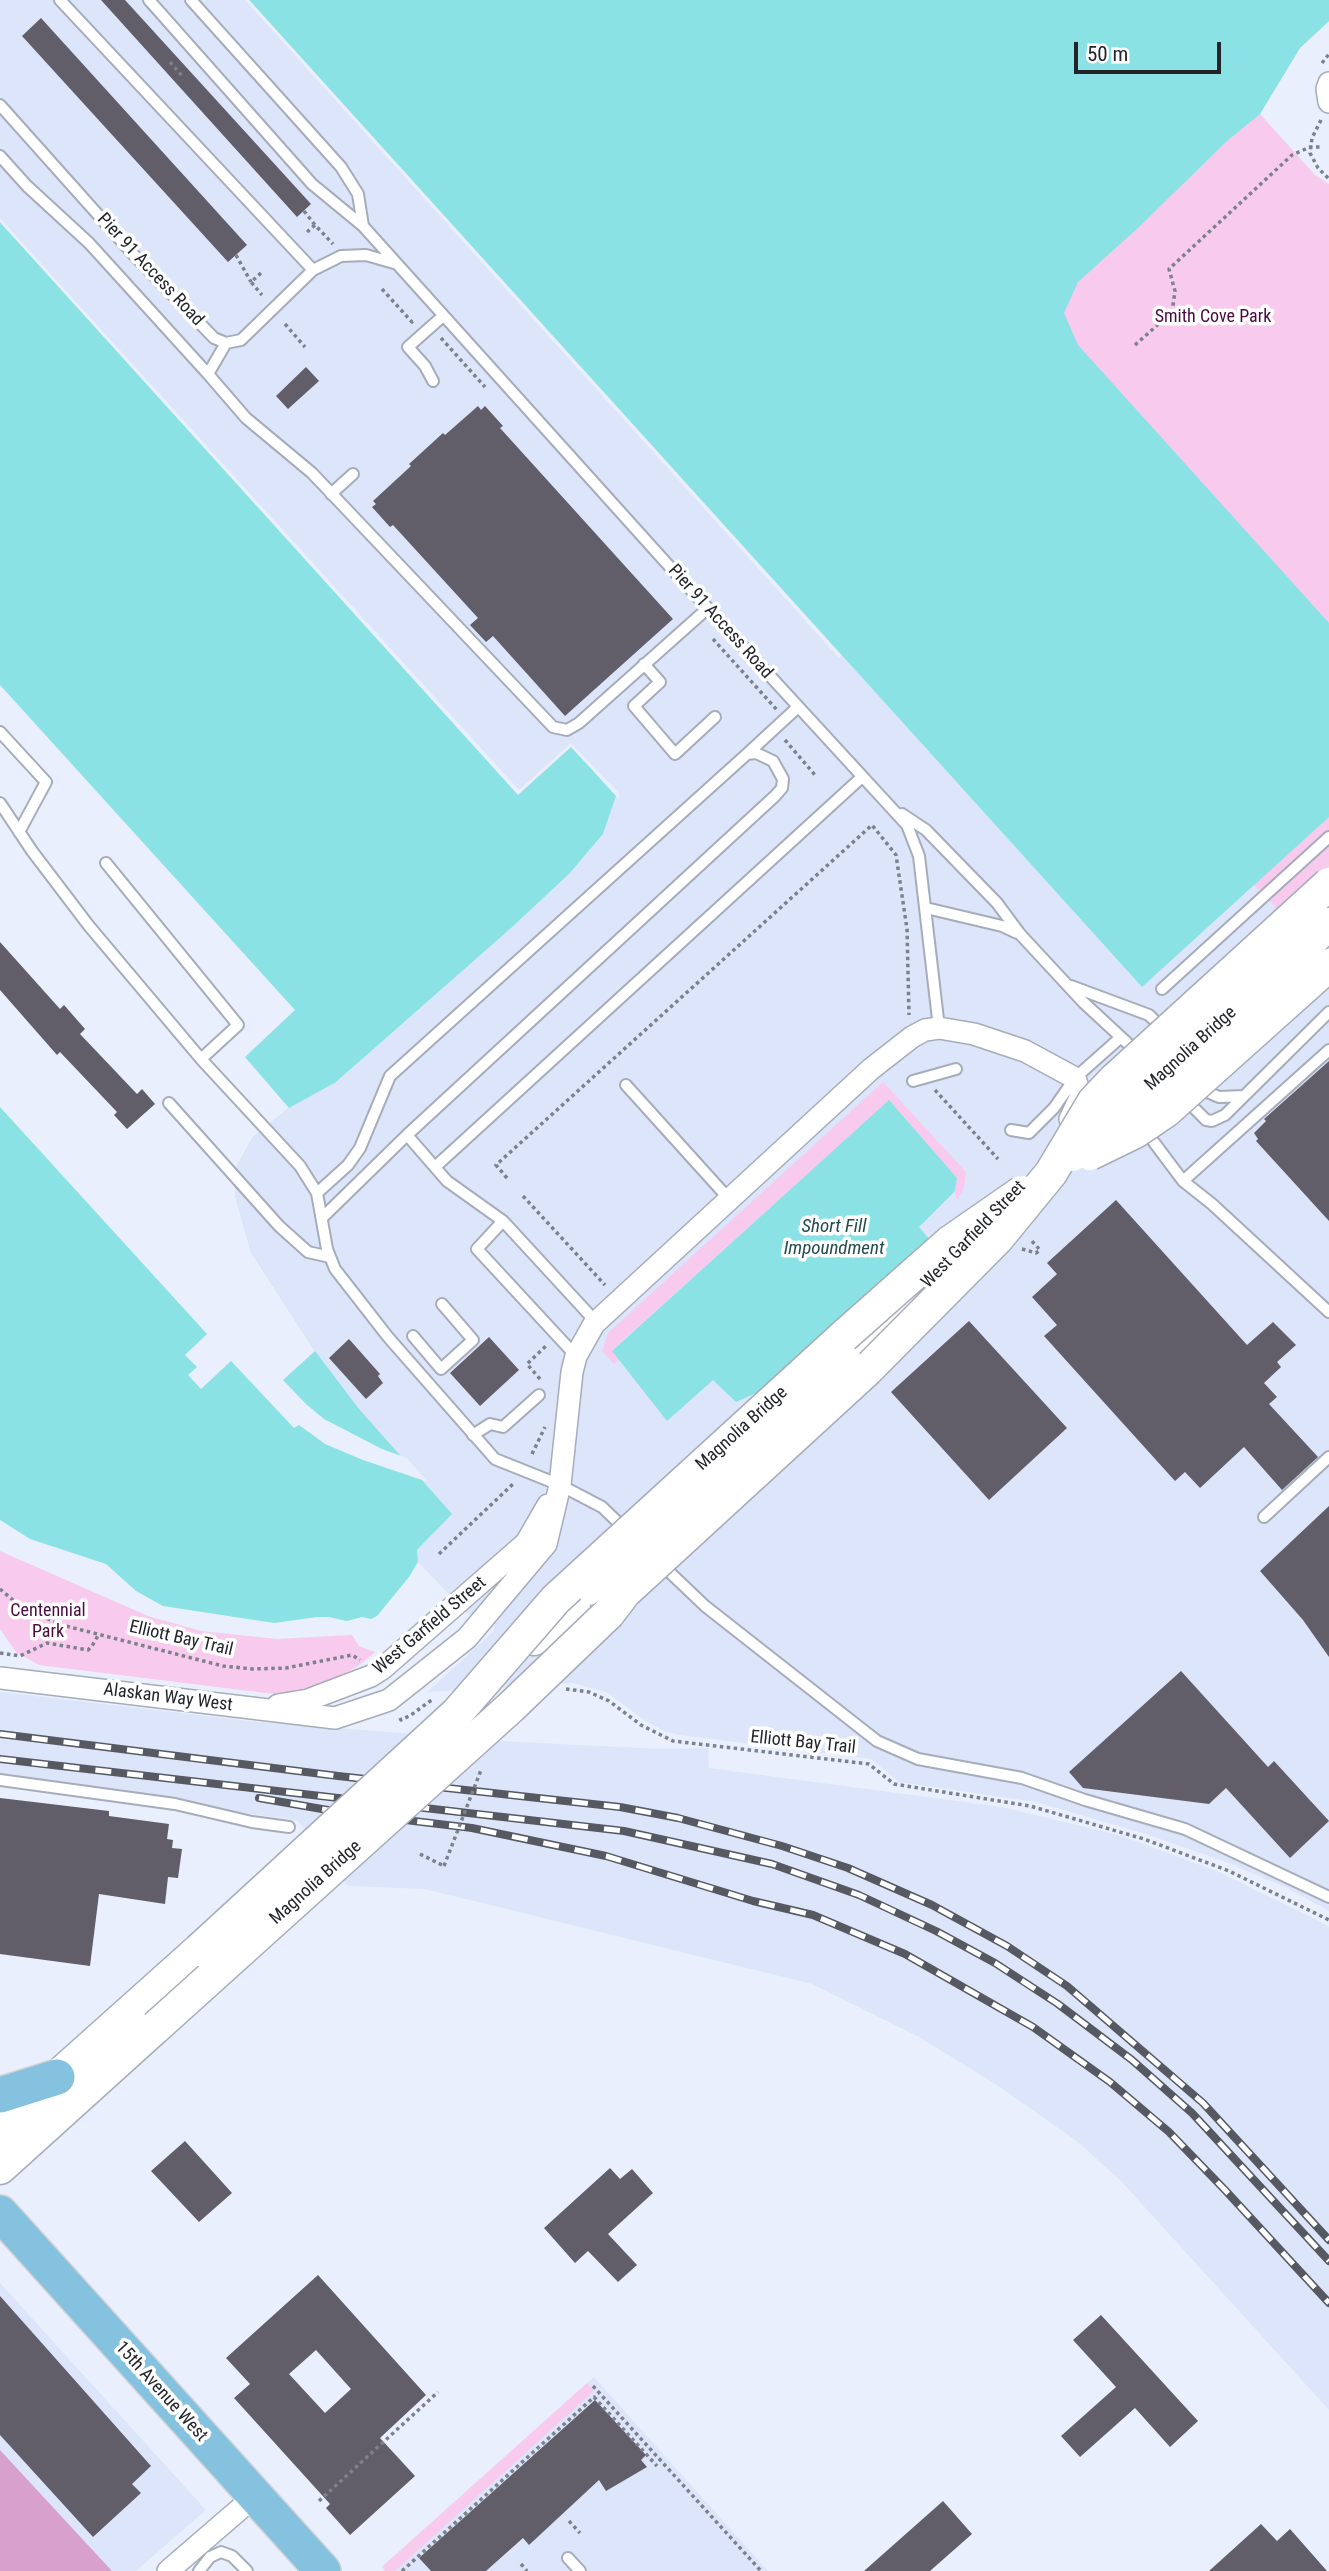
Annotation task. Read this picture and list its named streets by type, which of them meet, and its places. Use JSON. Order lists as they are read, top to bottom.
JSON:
{
  "streets": {
    "main road": ["Magnolia Bridge", "15th Avenue West"],
    "street": ["West Garfield Street", "Alaskan Way West"],
    "lane": ["Pier 91 Access Road"],
    "path": ["Elliott Bay Trail"]
  },
  "crossings": [
    ["Pier 91 Access Road", "West Garfield Street"],
    ["West Garfield Street", "Alaskan Way West"]
  ],
  "water": ["Short Fill Impoundment"],
  "parks": ["Smith Cove Park", "Centennial Park"],
  "scale_bar": "50 m"
}
